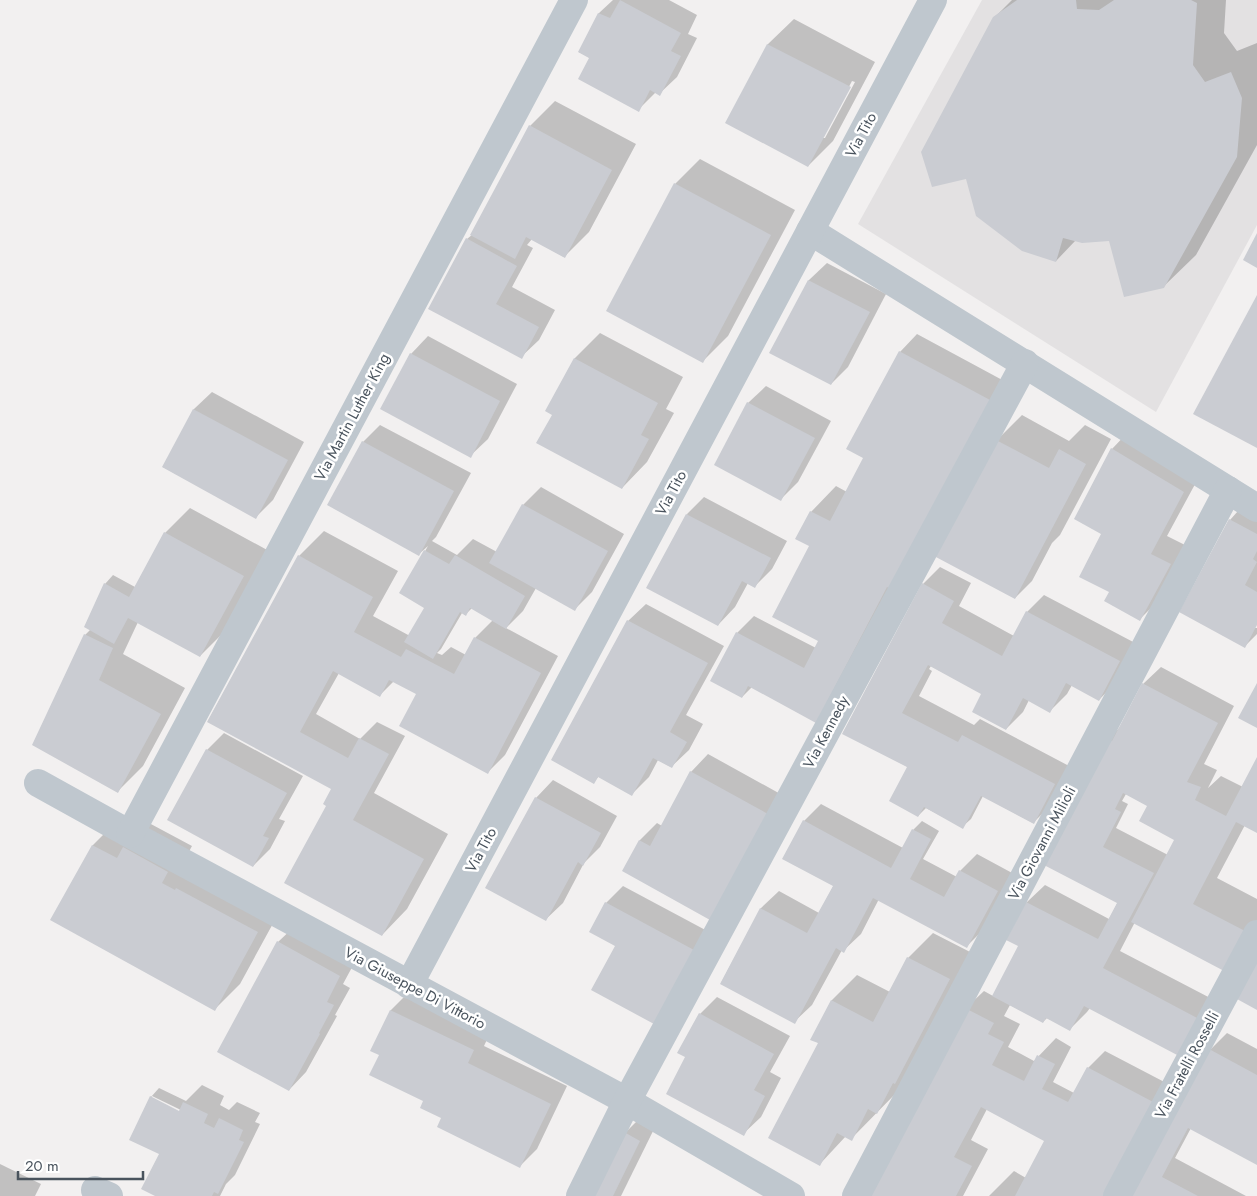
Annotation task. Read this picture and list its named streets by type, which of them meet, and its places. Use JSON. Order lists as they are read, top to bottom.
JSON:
{
  "streets": {
    "street": [
      "Via Tito",
      "Via Martin Luther King",
      "Via Kennedy",
      "Via Giovanni Milioli",
      "Via Giuseppe Di Vittorio",
      "Via Fratelli Rosselli"
    ]
  },
  "crossings": [
    ["Via Tito", "Via Giuseppe Di Vittorio"],
    ["Via Martin Luther King", "Via Giuseppe Di Vittorio"],
    ["Via Kennedy", "Via Giuseppe Di Vittorio"]
  ],
  "scale_bar": "20 m"
}
